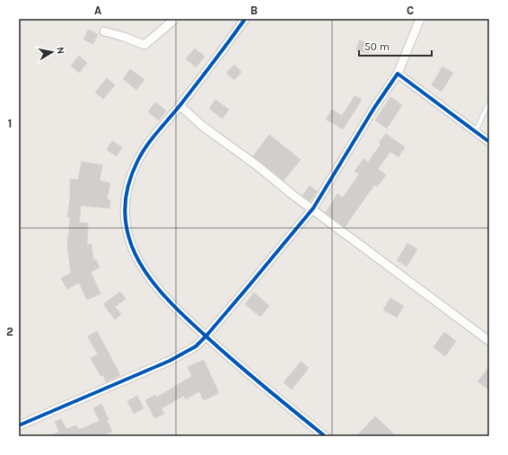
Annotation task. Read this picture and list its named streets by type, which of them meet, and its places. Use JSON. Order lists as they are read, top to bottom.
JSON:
{
  "scale_bar": "50 m",
  "north": "right",
  "grid": {
    "columns": ["A", "B", "C"],
    "rows": ["1", "2"]
  }
}
